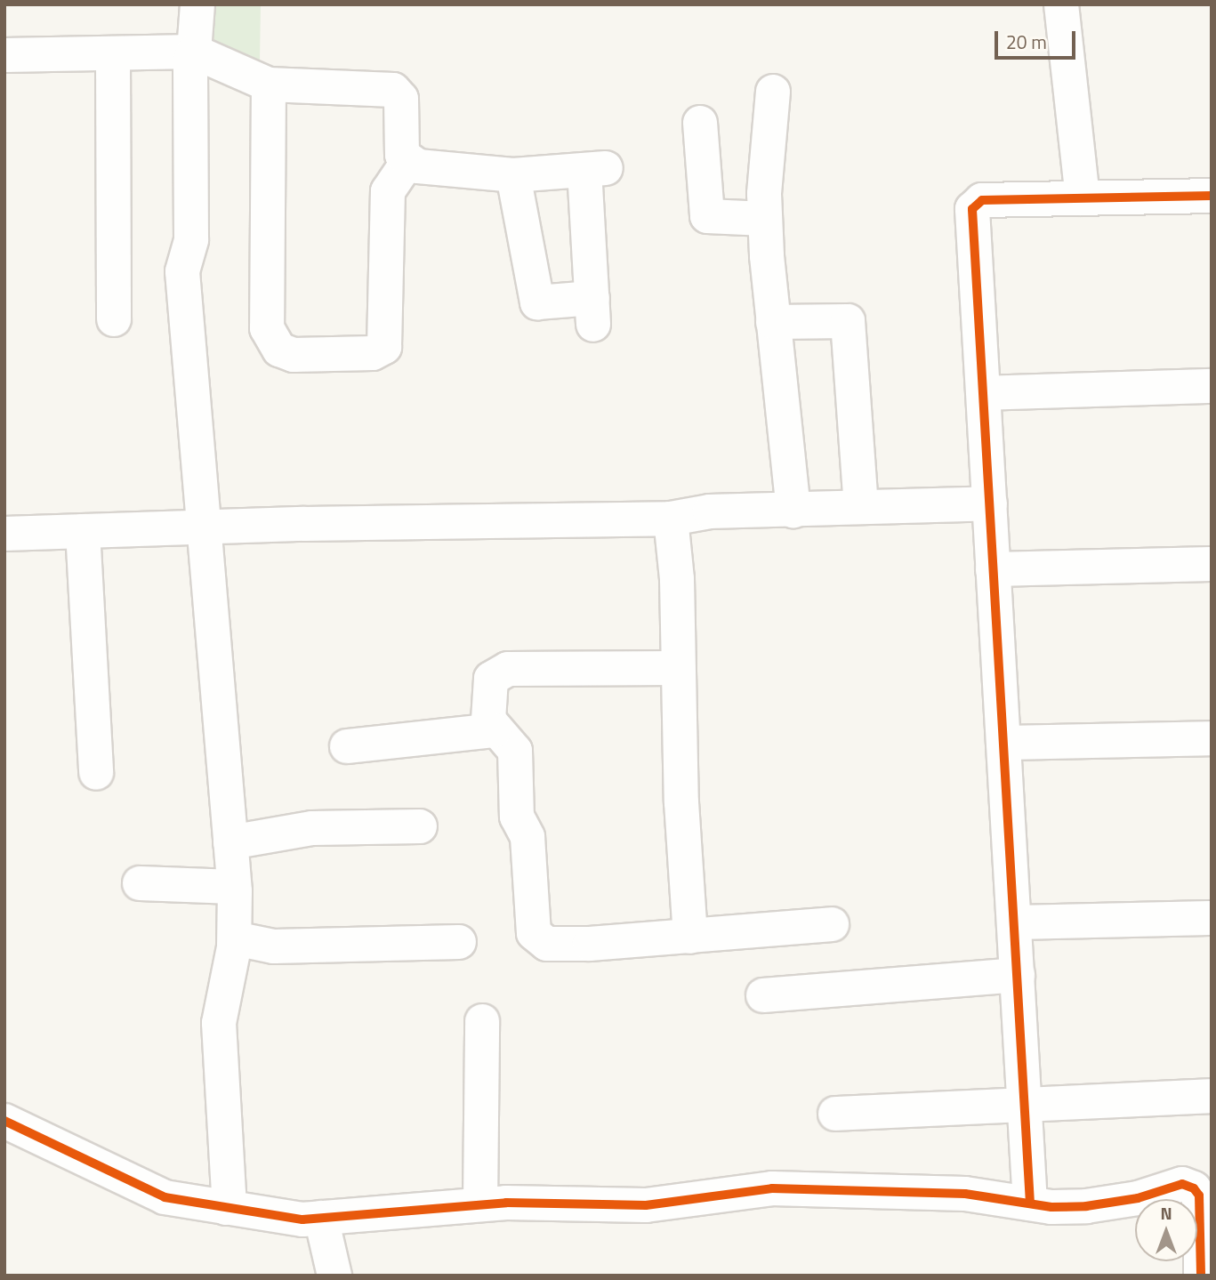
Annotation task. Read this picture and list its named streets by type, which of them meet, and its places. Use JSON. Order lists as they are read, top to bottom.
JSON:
{
  "scale_bar": "20 m",
  "north": "top"
}
